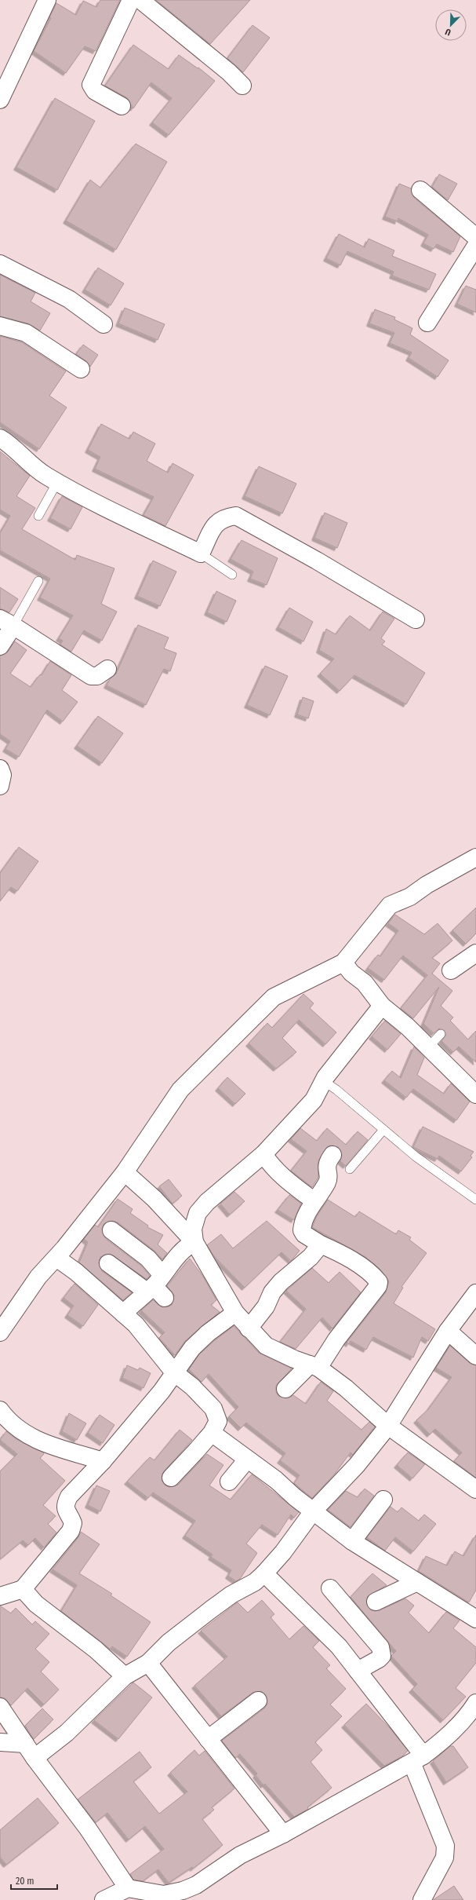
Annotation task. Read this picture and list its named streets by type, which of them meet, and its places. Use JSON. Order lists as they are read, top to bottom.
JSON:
{
  "scale_bar": "20 m",
  "north": "bottom left"
}
